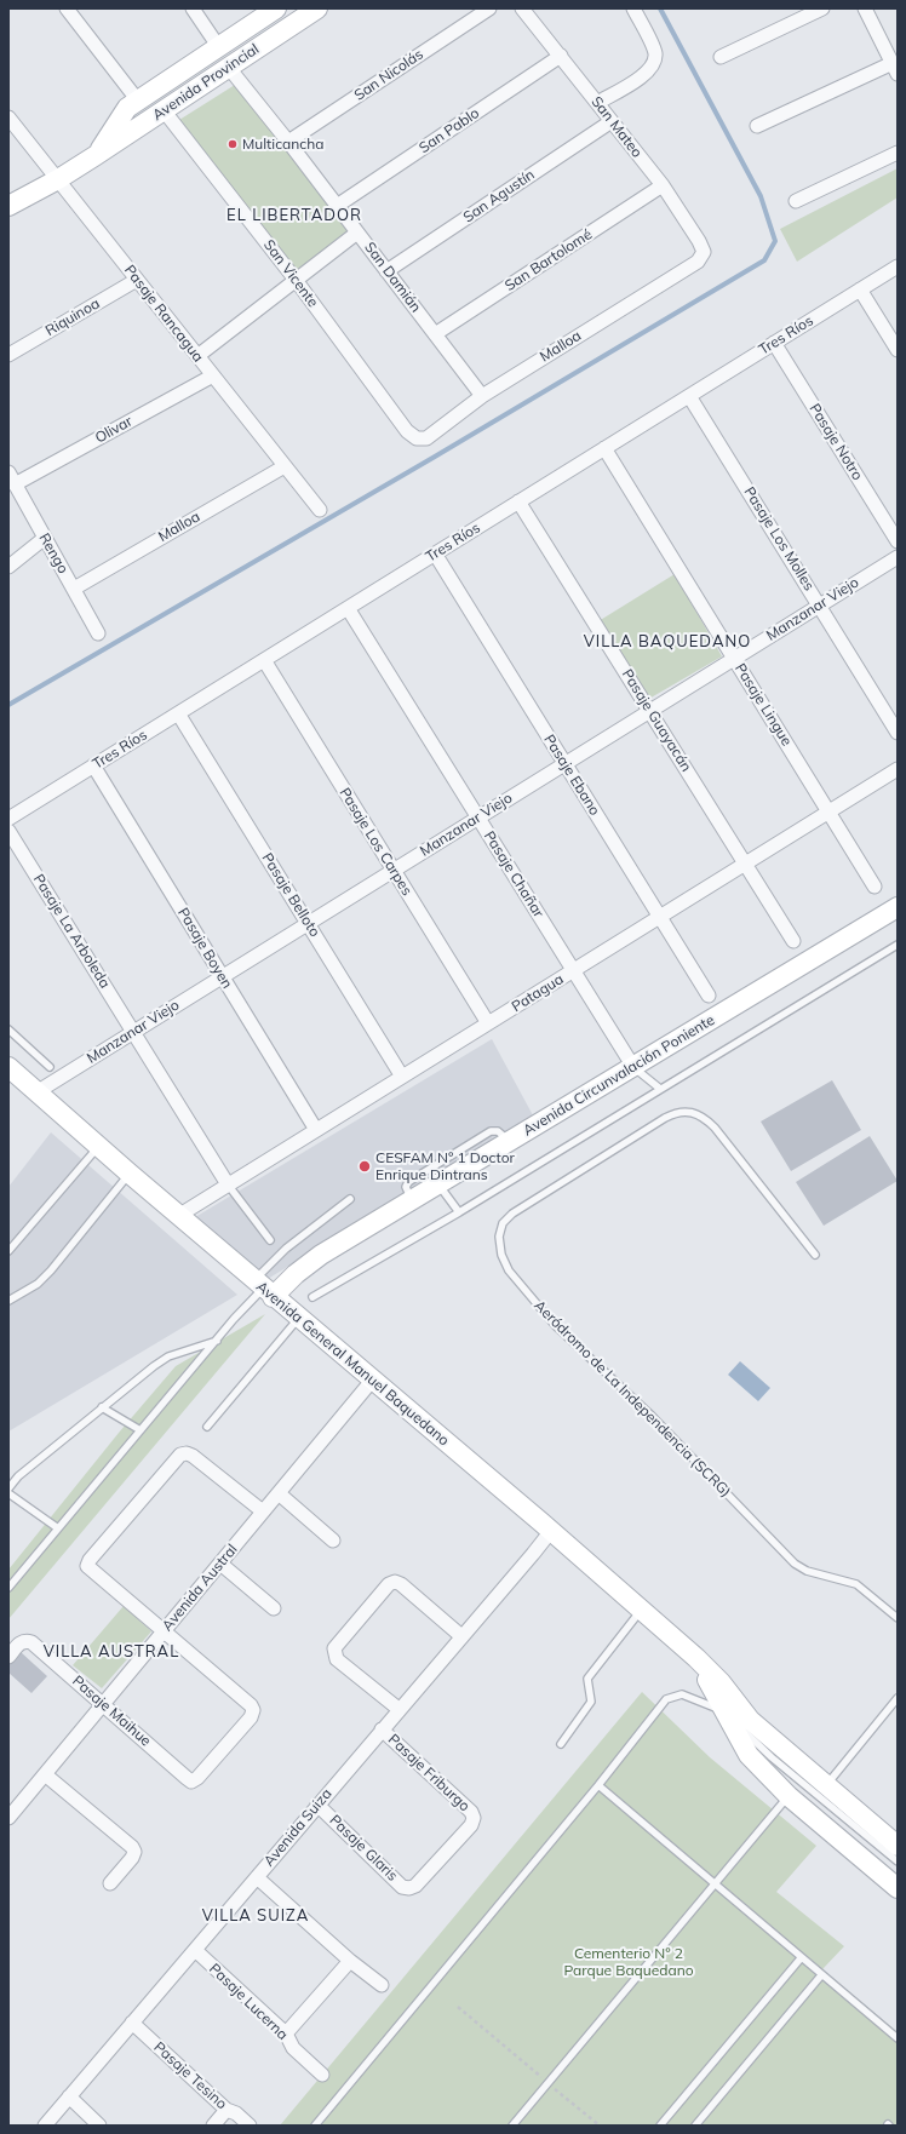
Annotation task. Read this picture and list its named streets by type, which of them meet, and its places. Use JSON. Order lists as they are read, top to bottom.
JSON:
{
  "streets": {
    "main road": ["Avenida Provincial", "Avenida Circunvalación Poniente", "Avenida General Manuel Baquedano"],
    "street": [
      "San Nicolás",
      "San Mateo",
      "San Pablo",
      "San Agustín",
      "San Bartolomé",
      "San Vicente",
      "San Damián",
      "Pasaje Rancagua",
      "Riquinoa",
      "Tres Ríos",
      "Malloa",
      "Olivar",
      "Pasaje Notro",
      "Pasaje Los Molles",
      "Rengo",
      "Manzanar Viejo",
      "Pasaje Lingue",
      "Pasaje Guayacán",
      "Pasaje Ebano",
      "Pasaje Los Carpes",
      "Pasaje Chañar",
      "Pasaje Belloto",
      "Pasaje La Arboleda",
      "Pasaje Boyen",
      "Patagua",
      "Avenida Austral",
      "Pasaje Maihue",
      "Pasaje Friburgo",
      "Avenida Suiza",
      "Pasaje Glaris",
      "Pasaje Lucerna",
      "Pasaje Tesino"
    ],
    "lane": ["Aeródromo de La Independencia (SCRG)"]
  },
  "crossings": [
    ["San Nicolás", "San Damián"],
    ["Avenida Provincial", "San Vicente"],
    ["Avenida Provincial", "San Damián"],
    ["Avenida Provincial", "Pasaje Rancagua"],
    ["San Mateo", "San Pablo"],
    ["San Mateo", "San Agustín"],
    ["San Mateo", "San Bartolomé"],
    ["San Mateo", "Malloa"],
    ["San Pablo", "San Damián"],
    ["San Agustín", "San Damián"],
    ["San Bartolomé", "San Damián"],
    ["San Vicente", "Malloa"],
    ["San Damián", "Malloa"],
    ["Pasaje Rancagua", "Riquinoa"],
    ["Pasaje Rancagua", "Malloa"],
    ["Pasaje Rancagua", "Olivar"],
    ["Tres Ríos", "Pasaje Notro"],
    ["Tres Ríos", "Pasaje Los Molles"],
    ["Tres Ríos", "Pasaje Lingue"],
    ["Tres Ríos", "Pasaje Guayacán"],
    ["Tres Ríos", "Pasaje Ebano"],
    ["Tres Ríos", "Pasaje Los Carpes"],
    ["Tres Ríos", "Pasaje Chañar"],
    ["Tres Ríos", "Pasaje Belloto"],
    ["Tres Ríos", "Pasaje Boyen"],
    ["Malloa", "Rengo"],
    ["Olivar", "Rengo"],
    ["Pasaje Los Molles", "Manzanar Viejo"],
    ["Manzanar Viejo", "Pasaje Lingue"],
    ["Manzanar Viejo", "Pasaje Guayacán"],
    ["Manzanar Viejo", "Pasaje Ebano"],
    ["Manzanar Viejo", "Pasaje Los Carpes"],
    ["Manzanar Viejo", "Pasaje Chañar"],
    ["Manzanar Viejo", "Pasaje Belloto"],
    ["Manzanar Viejo", "Pasaje La Arboleda"],
    ["Manzanar Viejo", "Pasaje Boyen"],
    ["Manzanar Viejo", "Avenida General Manuel Baquedano"],
    ["Pasaje Lingue", "Patagua"],
    ["Pasaje Guayacán", "Patagua"],
    ["Pasaje Ebano", "Patagua"],
    ["Pasaje Los Carpes", "Patagua"],
    ["Pasaje Chañar", "Patagua"],
    ["Pasaje Chañar", "Avenida Circunvalación Poniente"],
    ["Pasaje Belloto", "Patagua"],
    ["Pasaje La Arboleda", "Patagua"],
    ["Pasaje Boyen", "Patagua"],
    ["Patagua", "Avenida General Manuel Baquedano"],
    ["Avenida Circunvalación Poniente", "Avenida General Manuel Baquedano"],
    ["Avenida General Manuel Baquedano", "Avenida Austral"],
    ["Avenida General Manuel Baquedano", "Avenida Suiza"],
    ["Avenida Austral", "Pasaje Maihue"],
    ["Pasaje Friburgo", "Avenida Suiza"],
    ["Pasaje Friburgo", "Pasaje Glaris"],
    ["Avenida Suiza", "Pasaje Glaris"],
    ["Avenida Suiza", "Pasaje Lucerna"],
    ["Avenida Suiza", "Pasaje Tesino"]
  ],
  "districts": [
    "EL LIBERTADOR",
    "VILLA BAQUEDANO",
    "VILLA AUSTRAL",
    "VILLA SUIZA"
  ],
  "parks": ["Cementerio N° 2 Parque Baquedano"],
  "places": ["Multicancha", "CESFAM N° 1 Doctor Enrique Dintrans"]
}
